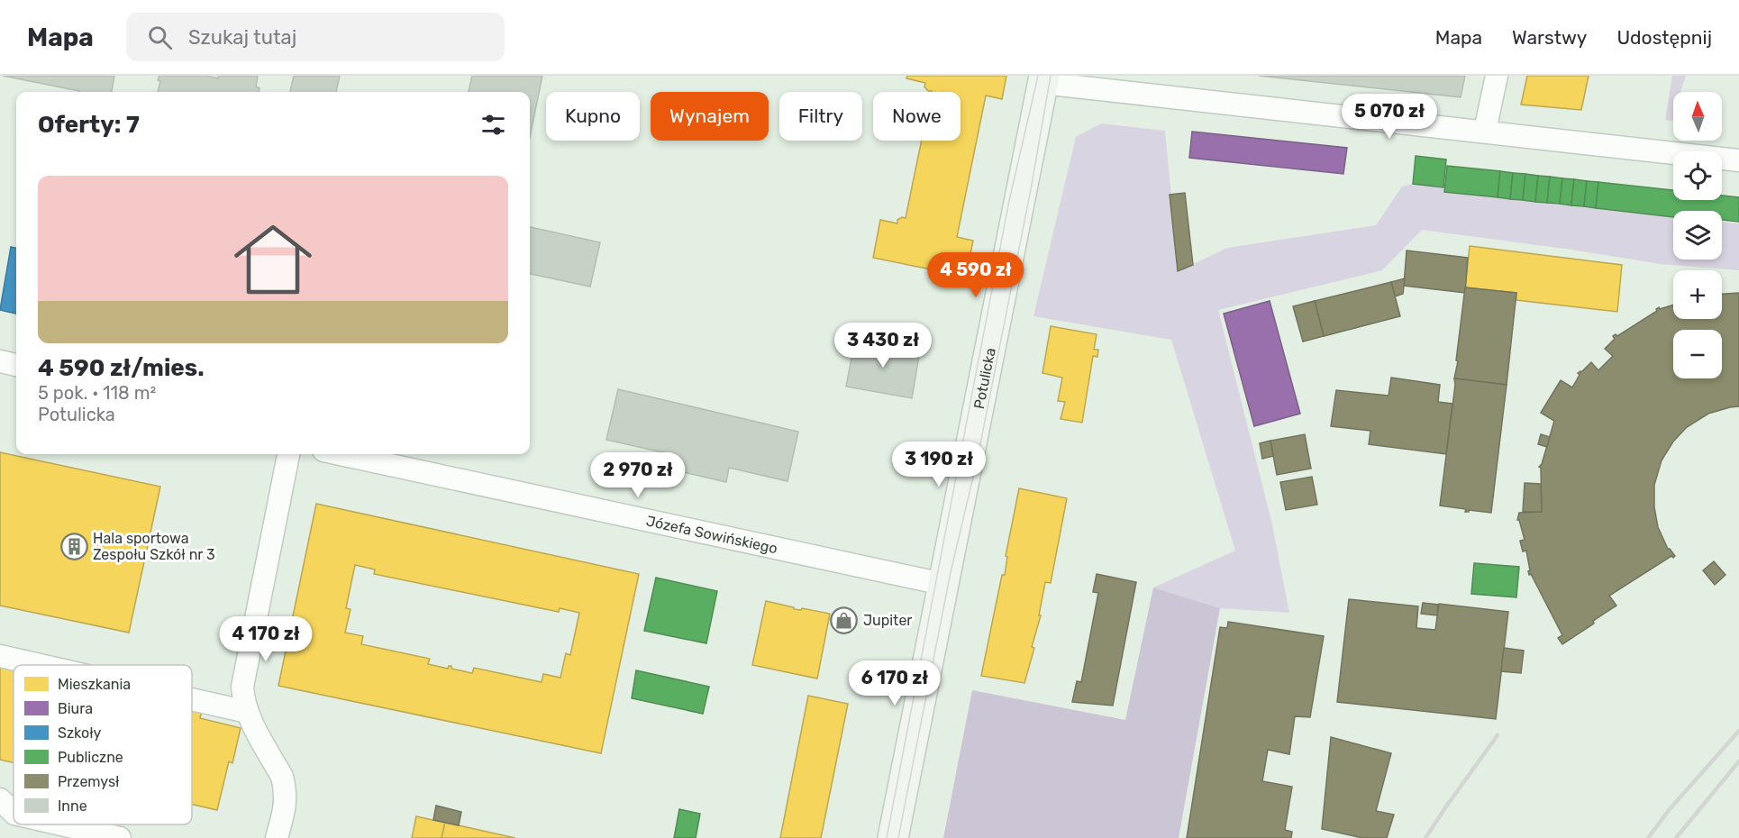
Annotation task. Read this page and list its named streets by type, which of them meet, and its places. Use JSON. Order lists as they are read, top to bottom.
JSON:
{
  "streets": {
    "street": ["Potulicka", "Józefa Sowińskiego"]
  },
  "crossings": [
    ["Potulicka", "Józefa Sowińskiego"]
  ],
  "places": {
    "building": ["Hala sportowa Zespołu Szkół nr 3"],
    "shop": ["Jupiter"]
  },
  "legend": [
    "Mieszkania",
    "Biura",
    "Szkoły",
    "Publiczne",
    "Przemysł",
    "Inne"
  ],
  "north": "top",
  "page": {
    "header": "Mapa",
    "search": "Szukaj tutaj",
    "nav": ["Mapa", "Warstwy", "Udostępnij"],
    "map_buttons": ["+", "−"],
    "chip": [
      "Kupno",
      "Wynajem",
      "Filtry",
      "Nowe"
    ],
    "heading": "Oferty: 7",
    "price": [
      "5 070 zł",
      "4 590 zł",
      "3 430 zł",
      "3 190 zł",
      "2 970 zł",
      "4 170 zł",
      "6 170 zł"
    ],
    "list": [
      {
        "name": "4 590 zł/mies.",
        "note": "5 pok. · 118 m² · Potulicka"
      }
    ]
  }
}
